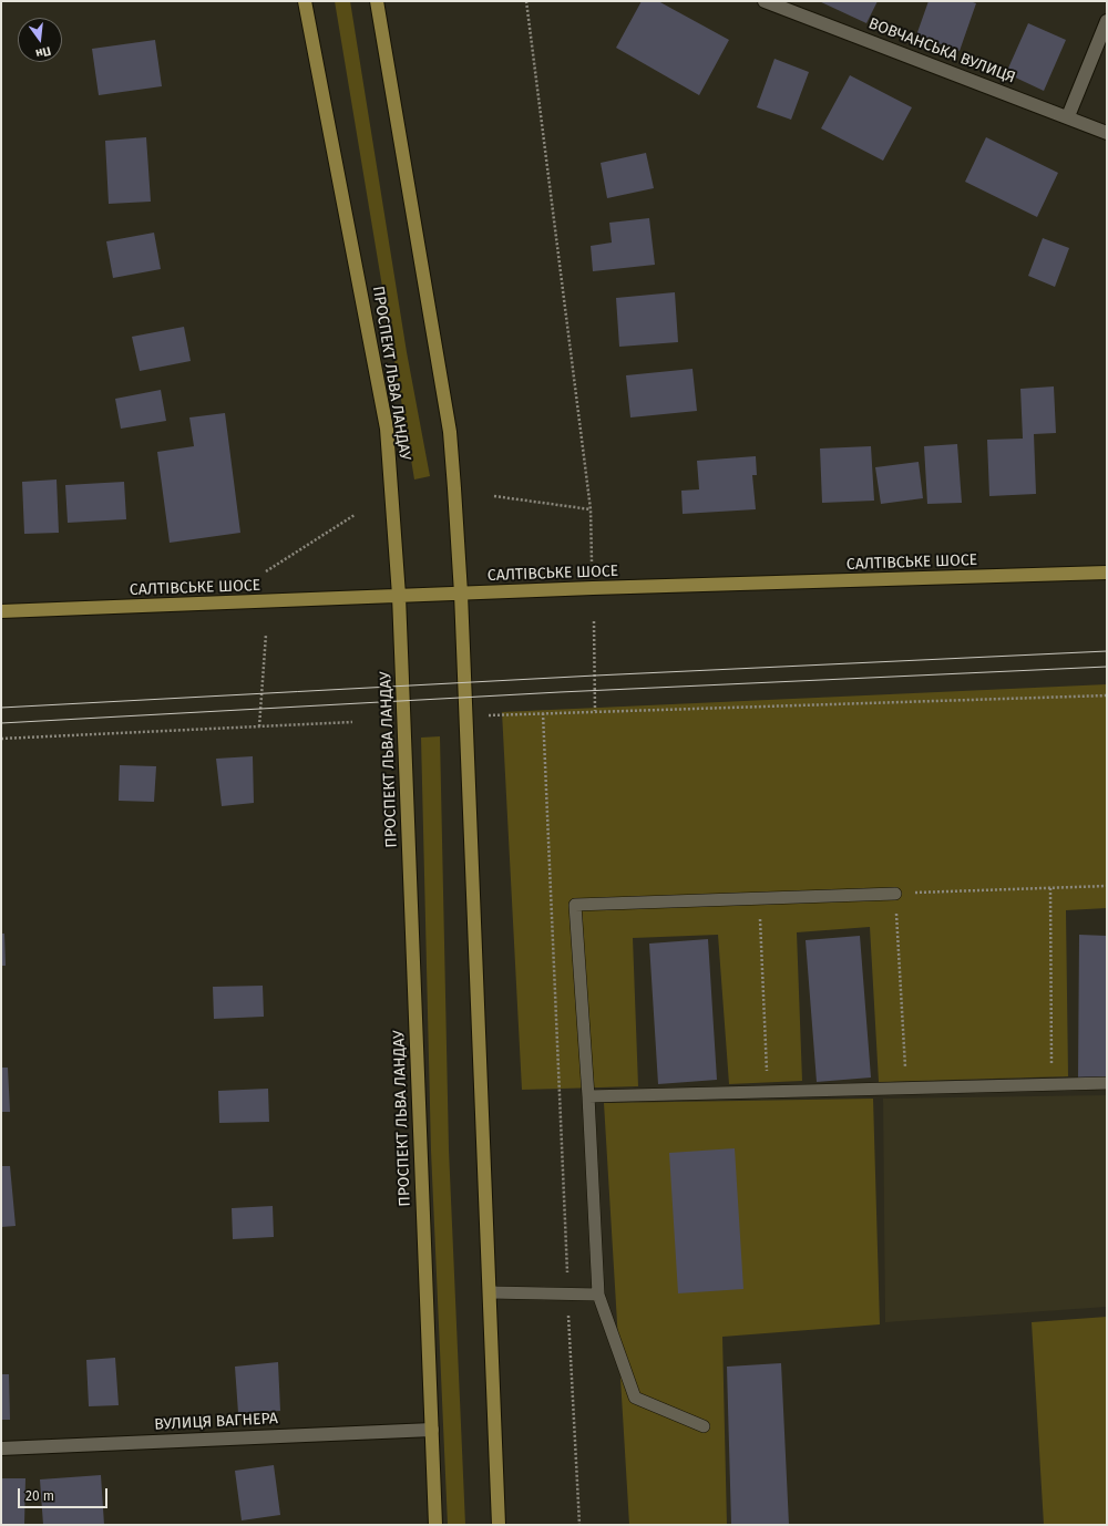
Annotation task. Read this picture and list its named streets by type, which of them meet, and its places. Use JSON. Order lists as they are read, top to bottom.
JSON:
{
  "streets": {
    "main road": ["ПРОСПЕКТ ЛЬВА ЛАНДАУ", "САЛТІВСЬКЕ ШОСЕ"],
    "street": ["ВОВЧАНСЬКА ВУЛИЦЯ", "ВУЛИЦЯ ВАГНЕРА"]
  },
  "crossings": [
    ["ПРОСПЕКТ ЛЬВА ЛАНДАУ", "САЛТІВСЬКЕ ШОСЕ"],
    ["ПРОСПЕКТ ЛЬВА ЛАНДАУ", "ВУЛИЦЯ ВАГНЕРА"]
  ],
  "scale_bar": "20 m",
  "north": "bottom"
}
